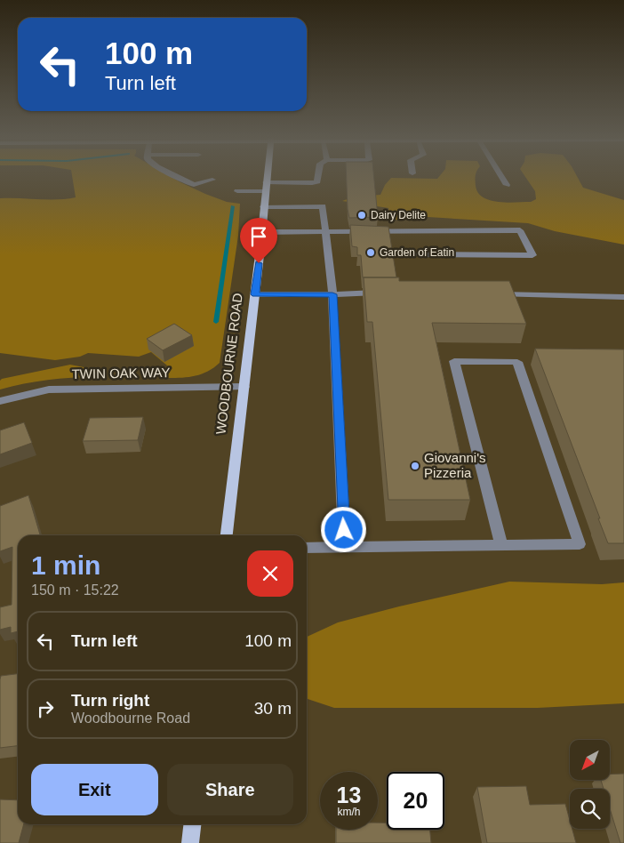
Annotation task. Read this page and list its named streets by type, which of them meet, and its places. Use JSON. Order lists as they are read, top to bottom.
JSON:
{
  "streets": {
    "main road": ["WOODBOURNE ROAD"],
    "street": ["TWIN OAK WAY"]
  },
  "crossings": [
    ["WOODBOURNE ROAD", "TWIN OAK WAY"]
  ],
  "places": ["Dairy Delite", "Garden of Eatin", "Giovanni's Pizzeria"],
  "north": "bottom left",
  "page": {
    "turn": ["100 m", "Turn left"],
    "heading": ["1 min", "150 m · 15:22"],
    "list": [
      {
        "name": "Turn left",
        "value": "100 m"
      },
      {
        "name": "Turn right",
        "note": "Woodbourne Road",
        "value": "30 m"
      }
    ],
    "buttons": ["Exit", "Share"],
    "speed": "13 km/h",
    "limit": "20"
  }
}
